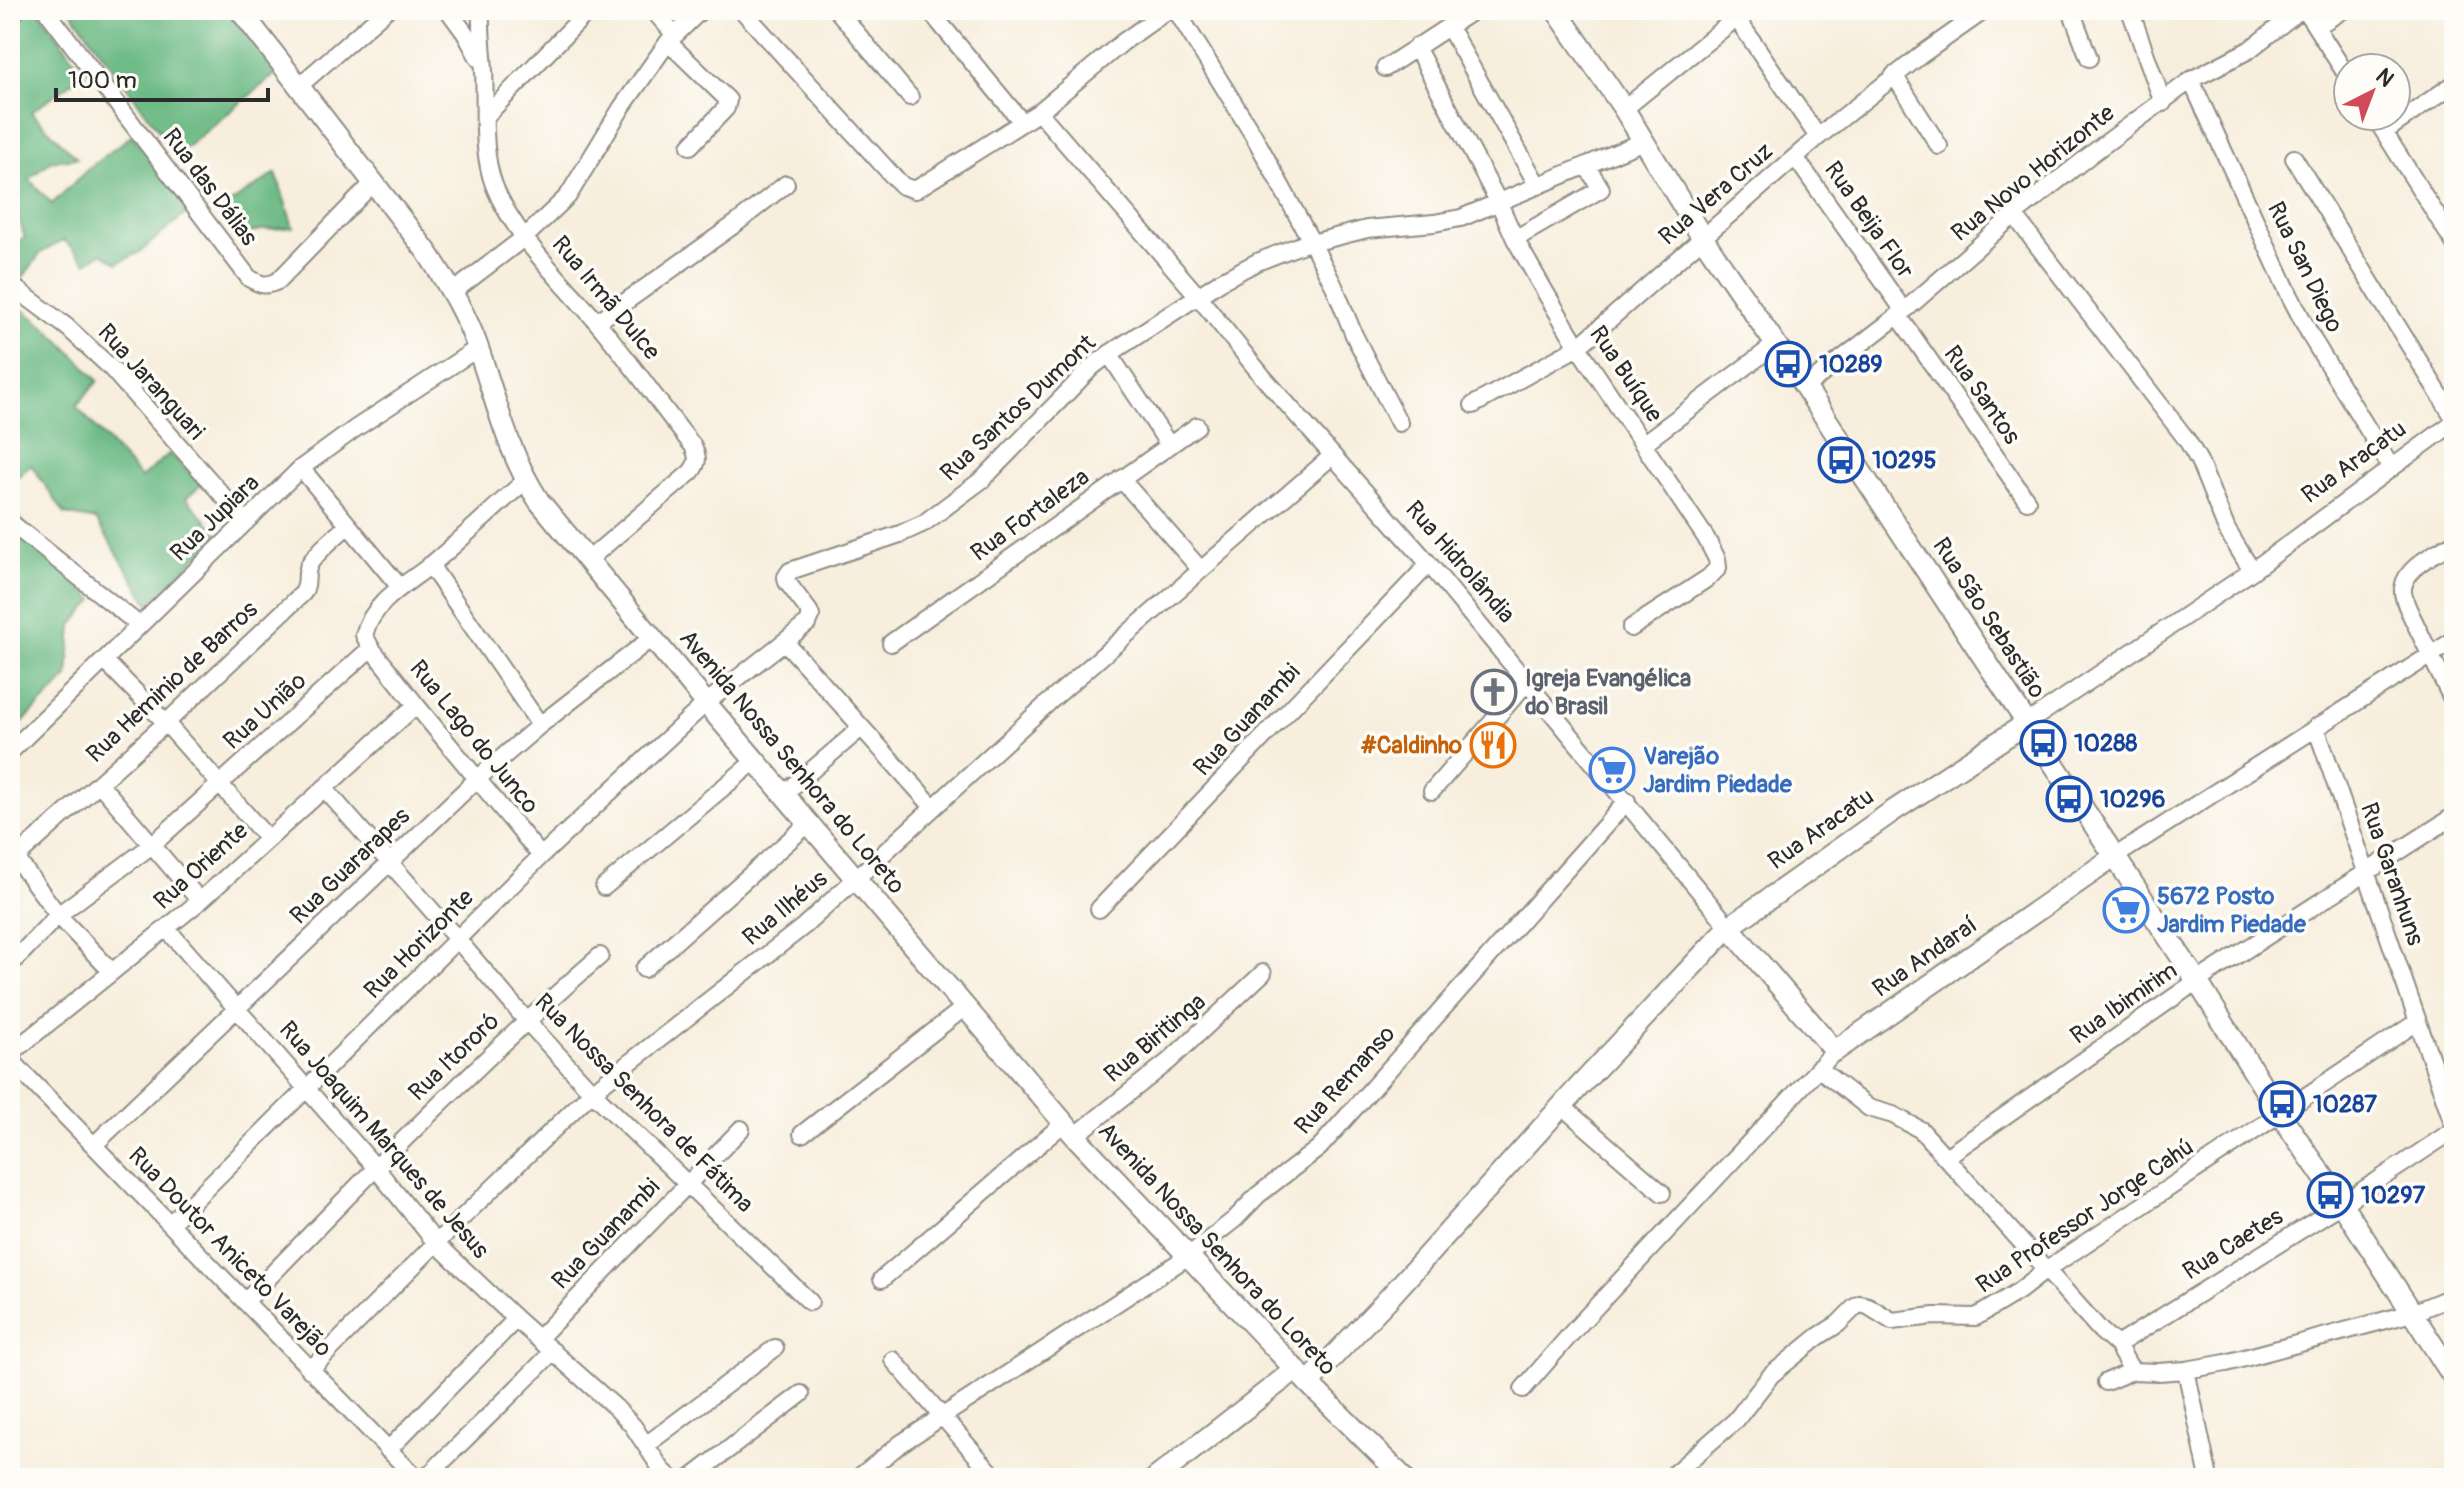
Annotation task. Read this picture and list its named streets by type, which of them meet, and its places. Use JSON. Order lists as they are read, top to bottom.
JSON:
{
  "streets": {
    "street": [
      "Rua Novo Horizonte",
      "Rua das Dálias",
      "Rua Vera Cruz",
      "Rua Beija Flor",
      "Rua San Diego",
      "Rua Irmã Dulce",
      "Rua Buíque",
      "Rua Jaranguari",
      "Rua Santos",
      "Rua Santos Dumont",
      "Rua Aracatu",
      "Rua Fortaleza",
      "Rua Jupiara",
      "Rua Hidrolândia",
      "Rua São Sebastião",
      "Rua Heminio de Barros",
      "Rua União",
      "Rua Guanambi",
      "Rua Lago do Junco",
      "Avenida Nossa Senhora do Loreto",
      "Rua Oriente",
      "Rua Guararapes",
      "Rua Garanhuns",
      "Rua Ilhéus",
      "Rua Horizonte",
      "Rua Andaraí",
      "Rua Ibimirim",
      "Rua Biritinga",
      "Rua Itororó",
      "Rua Remanso",
      "Rua Nossa Senhora de Fátima",
      "Rua Joaquim Marques de Jesus",
      "Rua Professor Jorge Cahú",
      "Rua Caetes",
      "Rua Doutor Aniceto Varejão"
    ]
  },
  "crossings": [
    ["Rua Novo Horizonte", "Rua Beija Flor"],
    ["Rua Novo Horizonte", "Rua San Diego"],
    ["Rua Novo Horizonte", "Rua Santos"],
    ["Rua Novo Horizonte", "Rua São Sebastião"],
    ["Rua das Dálias", "Avenida Nossa Senhora do Loreto"],
    ["Rua Vera Cruz", "Rua Beija Flor"],
    ["Rua Vera Cruz", "Rua Buíque"],
    ["Rua Vera Cruz", "Rua São Sebastião"],
    ["Rua Beija Flor", "Rua Santos"],
    ["Rua San Diego", "Rua Aracatu"],
    ["Rua Irmã Dulce", "Avenida Nossa Senhora do Loreto"],
    ["Rua Buíque", "Rua Santos Dumont"],
    ["Rua Jaranguari", "Rua Jupiara"],
    ["Rua Santos Dumont", "Rua Hidrolândia"],
    ["Rua Santos Dumont", "Rua São Sebastião"],
    ["Rua Santos Dumont", "Rua Horizonte"],
    ["Rua Aracatu", "Rua Hidrolândia"],
    ["Rua Aracatu", "Rua São Sebastião"],
    ["Rua Aracatu", "Avenida Nossa Senhora do Loreto"],
    ["Rua Jupiara", "Avenida Nossa Senhora do Loreto"],
    ["Rua Hidrolândia", "Rua Guanambi"],
    ["Rua Hidrolândia", "Rua Ilhéus"],
    ["Rua Hidrolândia", "Rua Andaraí"],
    ["Rua Hidrolândia", "Rua Remanso"],
    ["Rua São Sebastião", "Rua Andaraí"],
    ["Rua São Sebastião", "Rua Ibimirim"],
    ["Rua São Sebastião", "Rua Professor Jorge Cahú"],
    ["Rua São Sebastião", "Rua Caetes"],
    ["Rua União", "Rua Lago do Junco"],
    ["Rua Guanambi", "Rua Nossa Senhora de Fátima"],
    ["Rua Guanambi", "Rua Joaquim Marques de Jesus"],
    ["Rua Lago do Junco", "Rua Oriente"],
    ["Rua Lago do Junco", "Rua Guararapes"],
    ["Rua Lago do Junco", "Rua Horizonte"],
    ["Avenida Nossa Senhora do Loreto", "Rua Guararapes"],
    ["Avenida Nossa Senhora do Loreto", "Rua Ilhéus"],
    ["Avenida Nossa Senhora do Loreto", "Rua Horizonte"],
    ["Avenida Nossa Senhora do Loreto", "Rua Biritinga"],
    ["Avenida Nossa Senhora do Loreto", "Rua Remanso"],
    ["Rua Oriente", "Rua Nossa Senhora de Fátima"],
    ["Rua Oriente", "Rua Joaquim Marques de Jesus"],
    ["Rua Oriente", "Rua Doutor Aniceto Varejão"],
    ["Rua Guararapes", "Rua Nossa Senhora de Fátima"],
    ["Rua Guararapes", "Rua Joaquim Marques de Jesus"],
    ["Rua Guararapes", "Rua Doutor Aniceto Varejão"],
    ["Rua Garanhuns", "Rua Andaraí"],
    ["Rua Garanhuns", "Rua Ibimirim"],
    ["Rua Garanhuns", "Rua Professor Jorge Cahú"],
    ["Rua Garanhuns", "Rua Caetes"],
    ["Rua Ilhéus", "Rua Nossa Senhora de Fátima"],
    ["Rua Ilhéus", "Rua Joaquim Marques de Jesus"],
    ["Rua Ilhéus", "Rua Doutor Aniceto Varejão"],
    ["Rua Horizonte", "Rua Nossa Senhora de Fátima"],
    ["Rua Horizonte", "Rua Joaquim Marques de Jesus"],
    ["Rua Horizonte", "Rua Doutor Aniceto Varejão"],
    ["Rua Itororó", "Rua Nossa Senhora de Fátima"],
    ["Rua Itororó", "Rua Joaquim Marques de Jesus"],
    ["Rua Itororó", "Rua Doutor Aniceto Varejão"]
  ],
  "places": {
    "bus stop": [
      "10289",
      "10295",
      "10288",
      "10296",
      "10287",
      "10297"
    ],
    "church": ["Igreja Evangélica do Brasil"],
    "restaurant": ["#Caldinho"],
    "supermarket": ["Varejão Jardim Piedade", "5672 Posto Jardim Piedade"]
  },
  "scale_bar": "100 m",
  "north": "top right"
}
